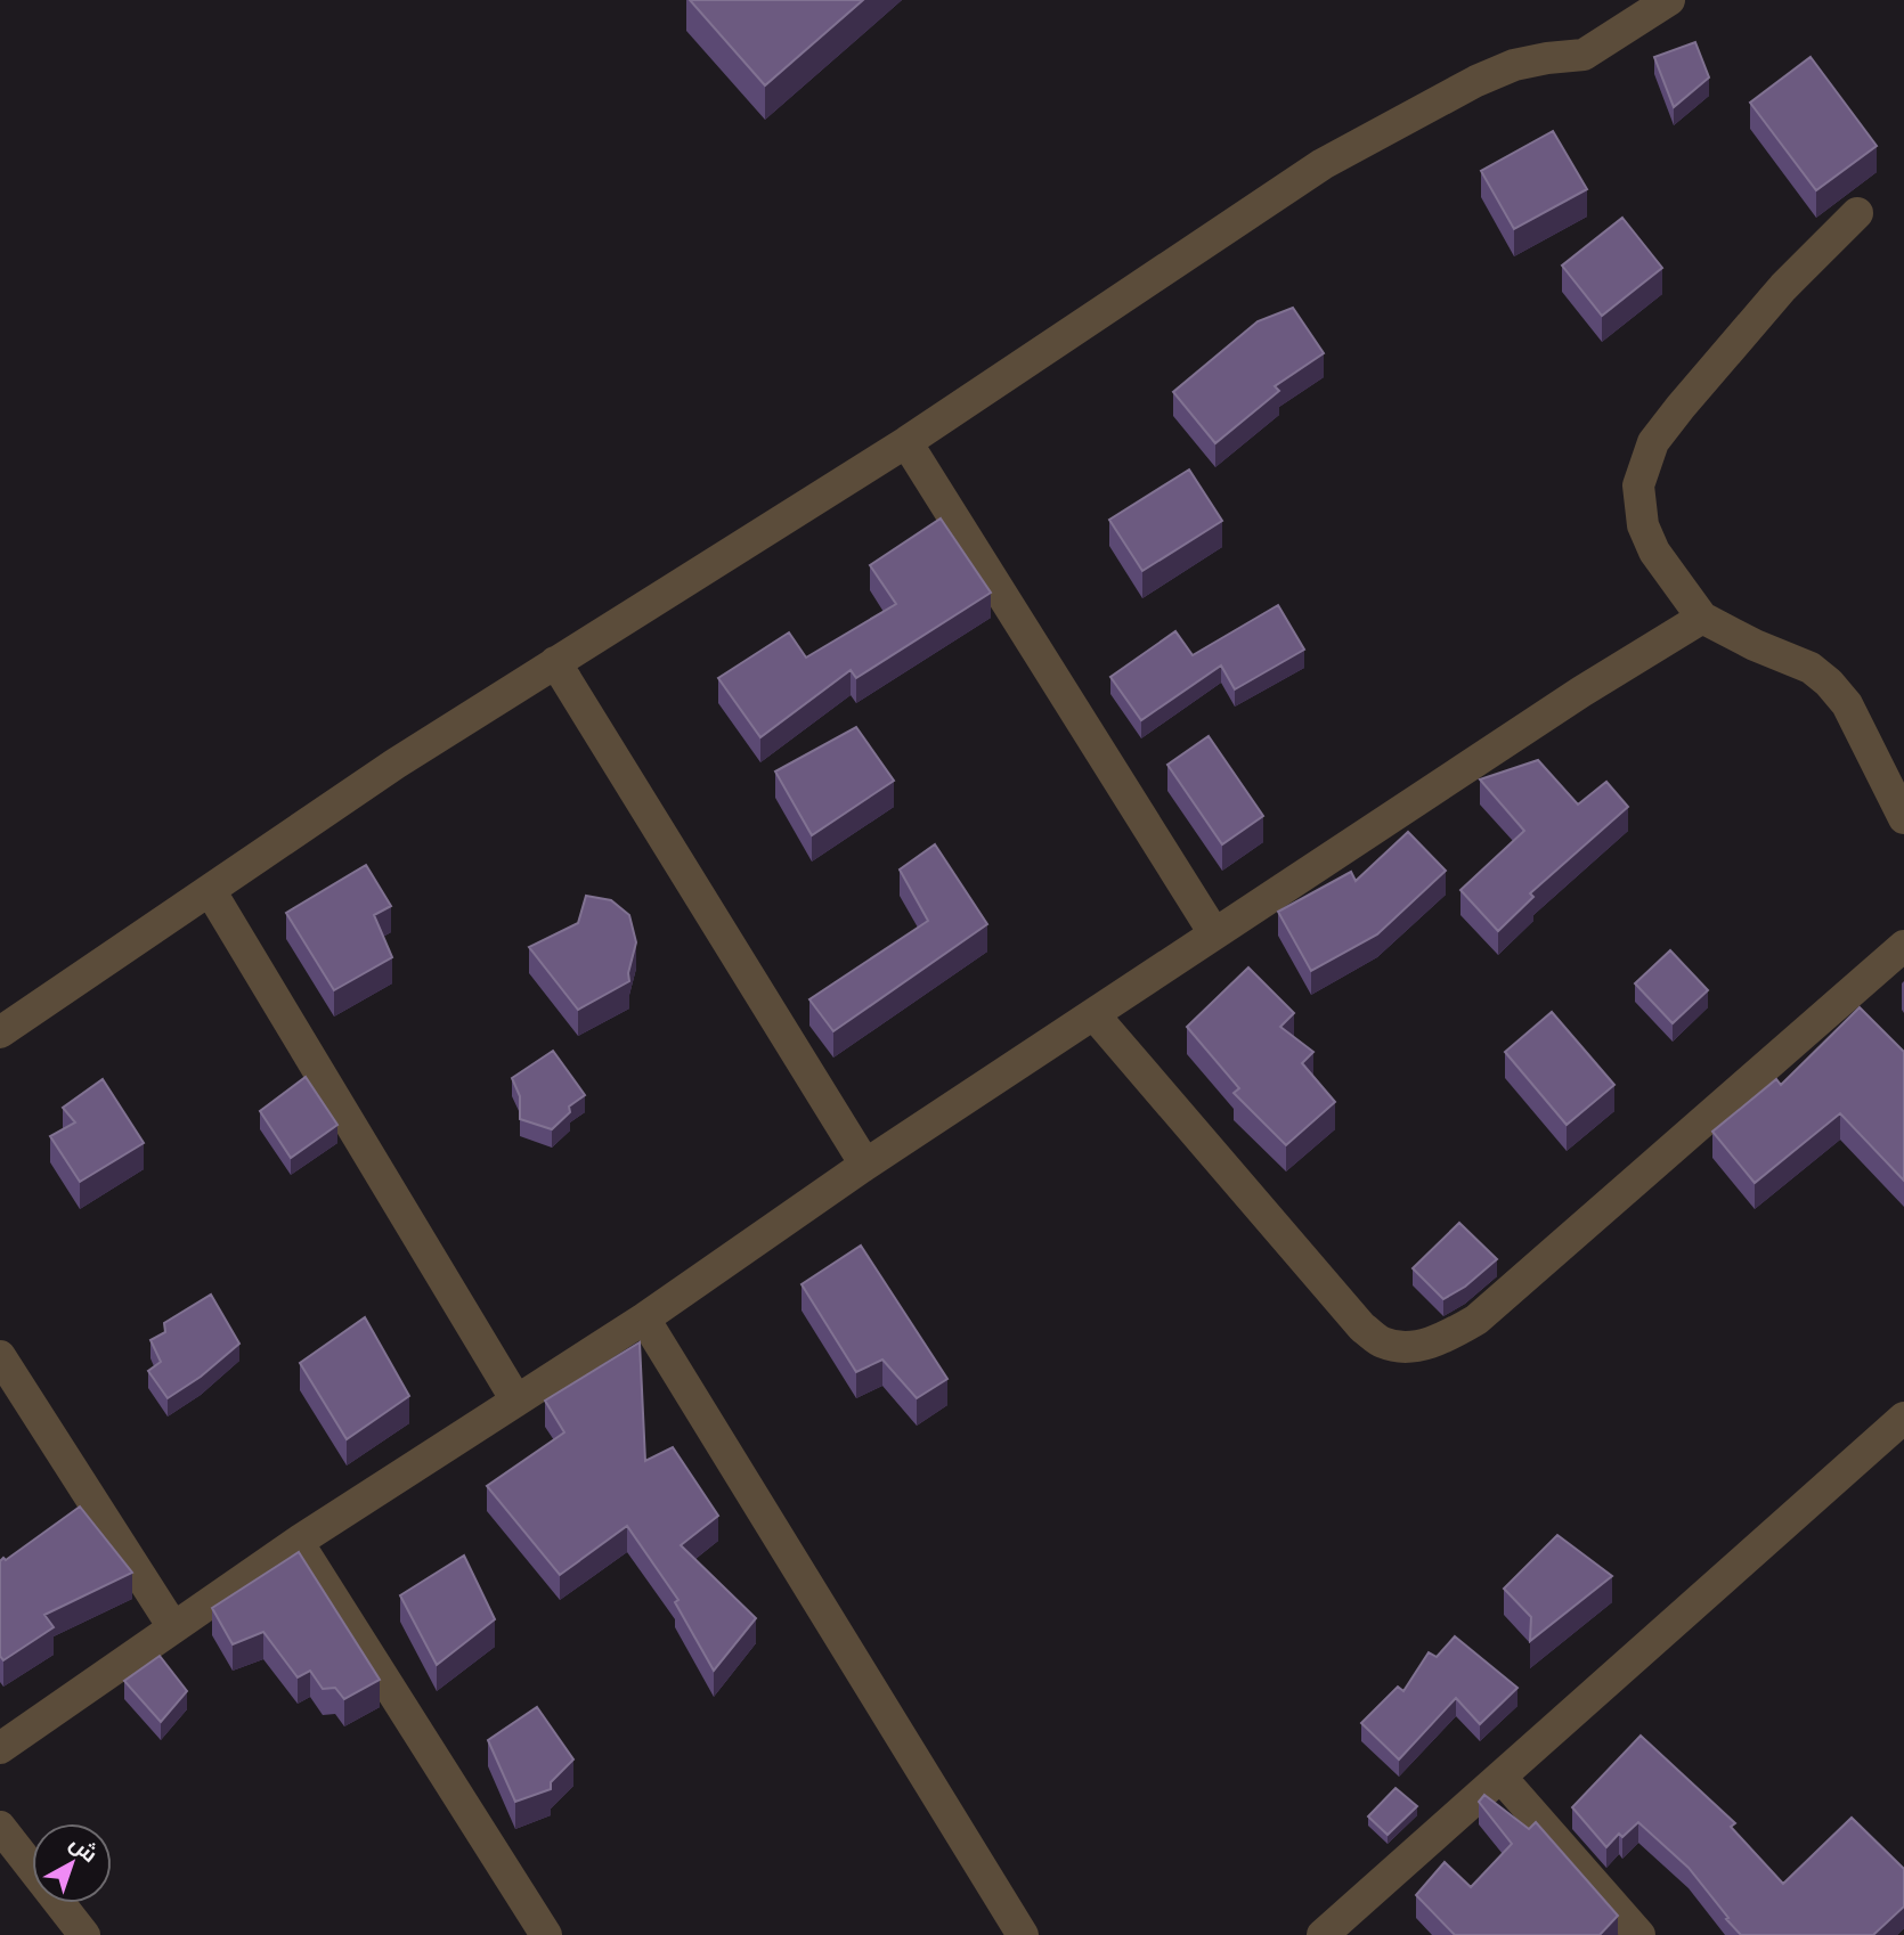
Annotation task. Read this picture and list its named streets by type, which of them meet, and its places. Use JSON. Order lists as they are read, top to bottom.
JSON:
{
  "north": "top right"
}
